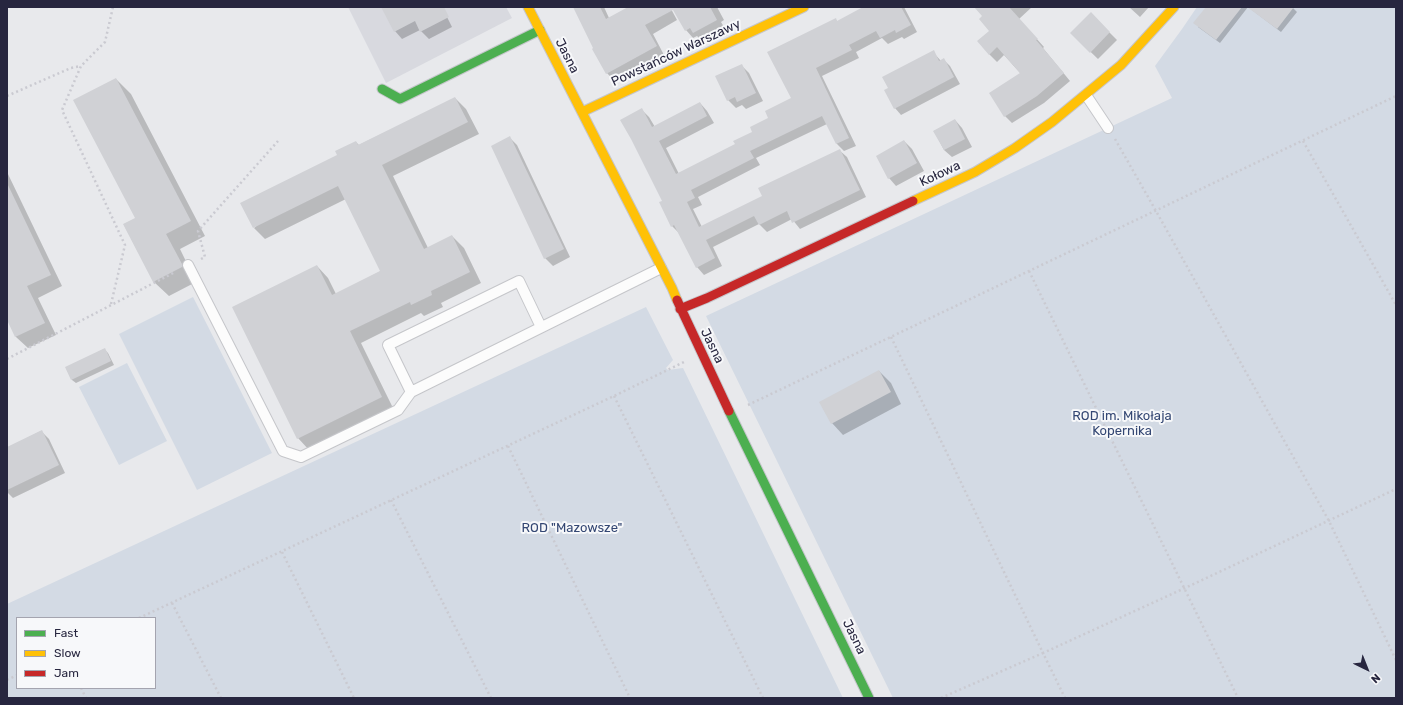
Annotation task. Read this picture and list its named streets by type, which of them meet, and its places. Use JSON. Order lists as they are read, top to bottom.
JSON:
{
  "streets": {
    "street": ["Powstańców Warszawy", "Jasna", "Kołowa"]
  },
  "crossings": [
    ["Powstańców Warszawy", "Jasna"],
    ["Jasna", "Kołowa"]
  ],
  "parks": ["ROD im. Mikołaja Kopernika", "ROD \"Mazowsze\""],
  "legend": ["Fast", "Slow", "Jam"],
  "north": "bottom right"
}
